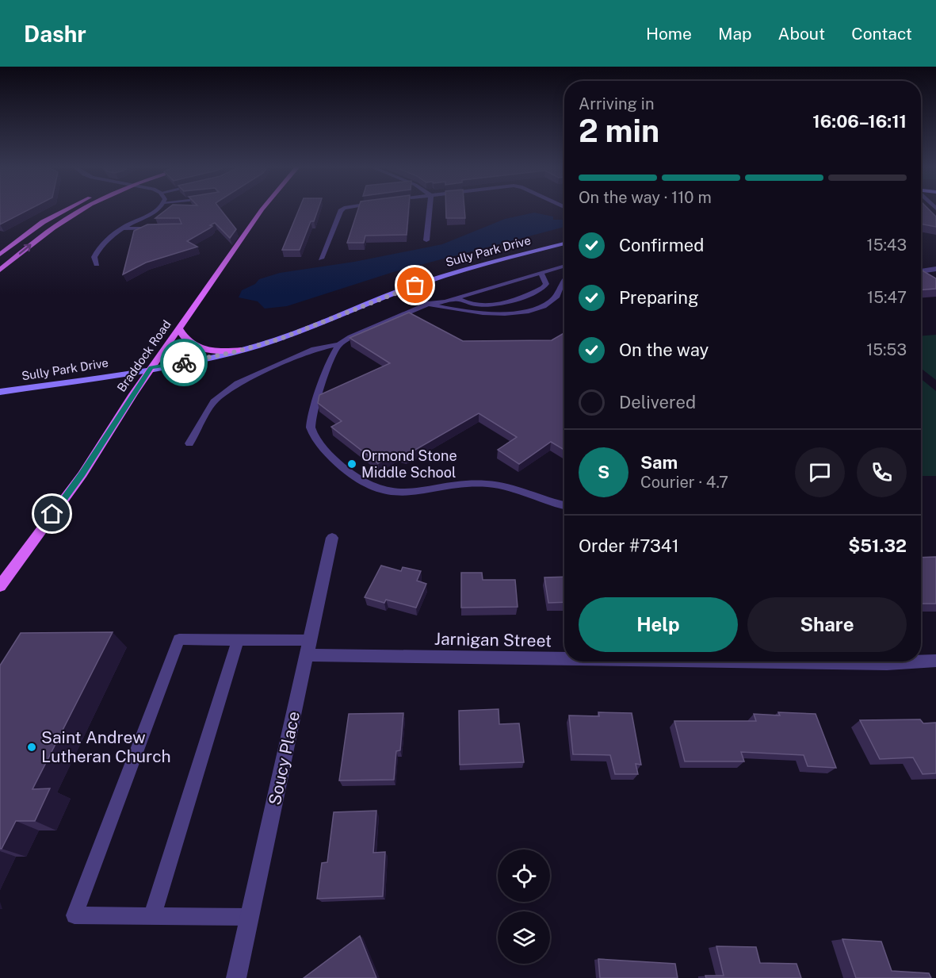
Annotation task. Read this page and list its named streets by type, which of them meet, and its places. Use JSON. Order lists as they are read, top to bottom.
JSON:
{
  "streets": {
    "main road": ["Braddock Road"],
    "street": ["Sully Park Drive", "Jarnigan Street", "Soucy Place"]
  },
  "crossings": [
    ["Sully Park Drive", "Braddock Road"],
    ["Jarnigan Street", "Soucy Place"]
  ],
  "places": ["Ormond Stone Middle School", "Saint Andrew Lutheran Church"],
  "page": {
    "header": "Dashr",
    "nav": [
      "Home",
      "Map",
      "About",
      "Contact"
    ],
    "heading": ["2 min", "Arriving in", "16:06–16:11"],
    "panel": [
      "Sam",
      "Courier · 4.7",
      "Order #7341",
      "$51.32"
    ],
    "bar": "On the way · 110 m",
    "list": [
      ["Confirmed", "15:43"],
      ["Preparing", "15:47"],
      ["On the way", "15:53"],
      "Delivered"
    ],
    "round": "S",
    "buttons": ["Help", "Share"]
  }
}
